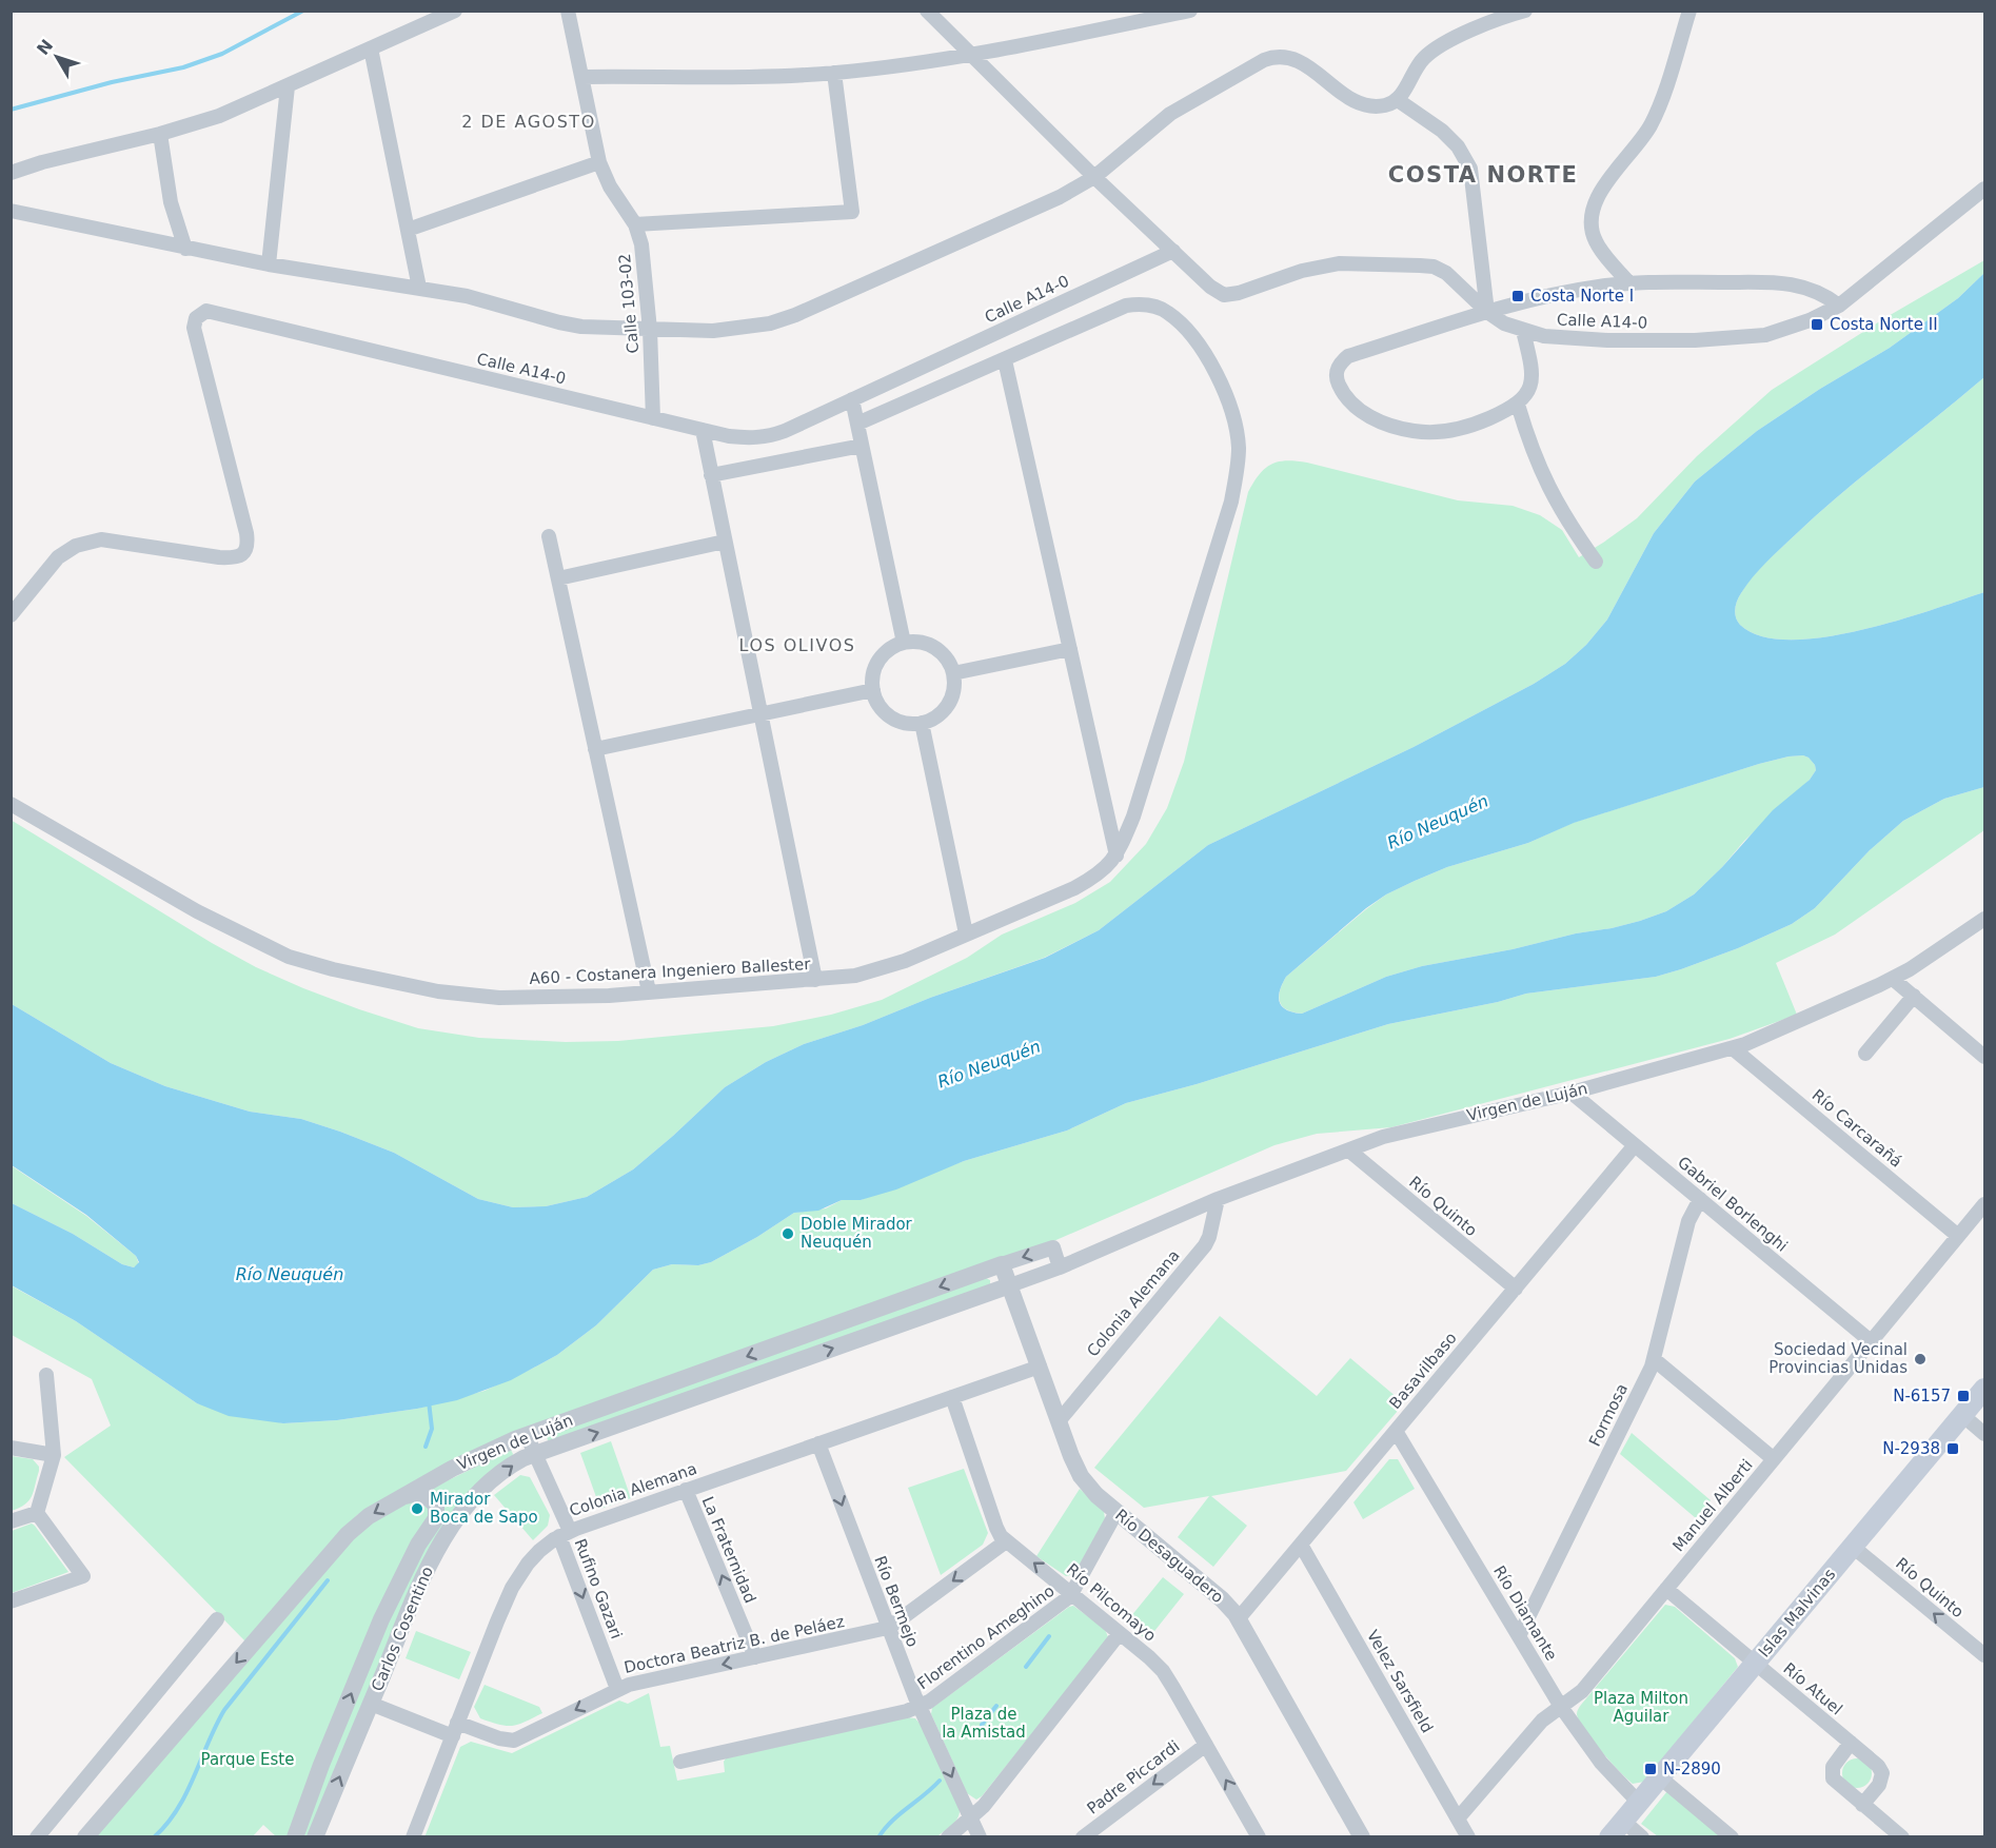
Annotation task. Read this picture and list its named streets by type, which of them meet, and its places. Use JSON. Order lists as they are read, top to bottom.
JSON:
{
  "streets": {
    "main road": ["Islas Malvinas"],
    "street": [
      "Calle A14-0",
      "Calle 103-02",
      "A60 - Costanera Ingeniero Ballester",
      "Virgen de Luján",
      "Río Carcarañá",
      "Gabriel Borlenghi",
      "Río Quinto",
      "Colonia Alemana",
      "Basavilbaso",
      "Formosa",
      "Manuel Alberti",
      "La Fraternidad",
      "Río Desaguadero",
      "Rufino Gazari",
      "Río Bermejo",
      "Río Pilcomayo",
      "Río Diamante",
      "Carlos Cosentino",
      "Florentino Ameghino",
      "Doctora Beatriz B. de Peláez",
      "Velez Sarsfield",
      "Río Atuel",
      "Padre Piccardi"
    ]
  },
  "crossings": [
    ["Calle A14-0", "Calle 103-02"],
    ["Virgen de Luján", "Río Carcarañá"],
    ["Virgen de Luján", "Gabriel Borlenghi"],
    ["Virgen de Luján", "Río Quinto"],
    ["Virgen de Luján", "Colonia Alemana"],
    ["Virgen de Luján", "Río Desaguadero"],
    ["Virgen de Luján", "Rufino Gazari"],
    ["Virgen de Luján", "Carlos Cosentino"],
    ["Río Carcarañá", "Manuel Alberti"],
    ["Gabriel Borlenghi", "Basavilbaso"],
    ["Gabriel Borlenghi", "Formosa"],
    ["Gabriel Borlenghi", "Manuel Alberti"],
    ["Río Quinto", "Basavilbaso"],
    ["Río Quinto", "Islas Malvinas"],
    ["Colonia Alemana", "La Fraternidad"],
    ["Colonia Alemana", "Río Desaguadero"],
    ["Colonia Alemana", "Rufino Gazari"],
    ["Colonia Alemana", "Río Bermejo"],
    ["Colonia Alemana", "Río Pilcomayo"],
    ["Colonia Alemana", "Doctora Beatriz B. de Peláez"],
    ["Basavilbaso", "Río Desaguadero"],
    ["Basavilbaso", "Río Diamante"],
    ["Basavilbaso", "Velez Sarsfield"],
    ["Formosa", "Río Diamante"],
    ["Manuel Alberti", "Río Diamante"],
    ["Manuel Alberti", "Velez Sarsfield"],
    ["Manuel Alberti", "Río Atuel"],
    ["La Fraternidad", "Doctora Beatriz B. de Peláez"],
    ["Río Desaguadero", "Florentino Ameghino"],
    ["Rufino Gazari", "Carlos Cosentino"],
    ["Rufino Gazari", "Doctora Beatriz B. de Peláez"],
    ["Río Bermejo", "Florentino Ameghino"],
    ["Río Bermejo", "Doctora Beatriz B. de Peláez"],
    ["Río Pilcomayo", "Florentino Ameghino"],
    ["Río Pilcomayo", "Doctora Beatriz B. de Peláez"],
    ["Río Pilcomayo", "Padre Piccardi"],
    ["Río Diamante", "Islas Malvinas"],
    ["Islas Malvinas", "Río Atuel"],
    ["Carlos Cosentino", "Doctora Beatriz B. de Peláez"]
  ],
  "one_way": [
    "Río Quinto",
    "La Fraternidad",
    "Rufino Gazari",
    "Río Bermejo",
    "Carlos Cosentino",
    "Doctora Beatriz B. de Peláez"
  ],
  "districts": ["2 DE AGOSTO", "COSTA NORTE", "LOS OLIVOS"],
  "water": ["Río Neuquén"],
  "parks": ["Plaza Milton Aguilar", "Plaza de la Amistad", "Parque Este"],
  "places": {
    "transit": [
      "Costa Norte I",
      "Costa Norte II",
      "N-6157",
      "N-2938",
      "N-2890"
    ],
    "other": ["Doble Mirador Neuquén", "Sociedad Vecinal Provincias Unidas", "Mirador Boca de Sapo"]
  },
  "north": "top left"
}
